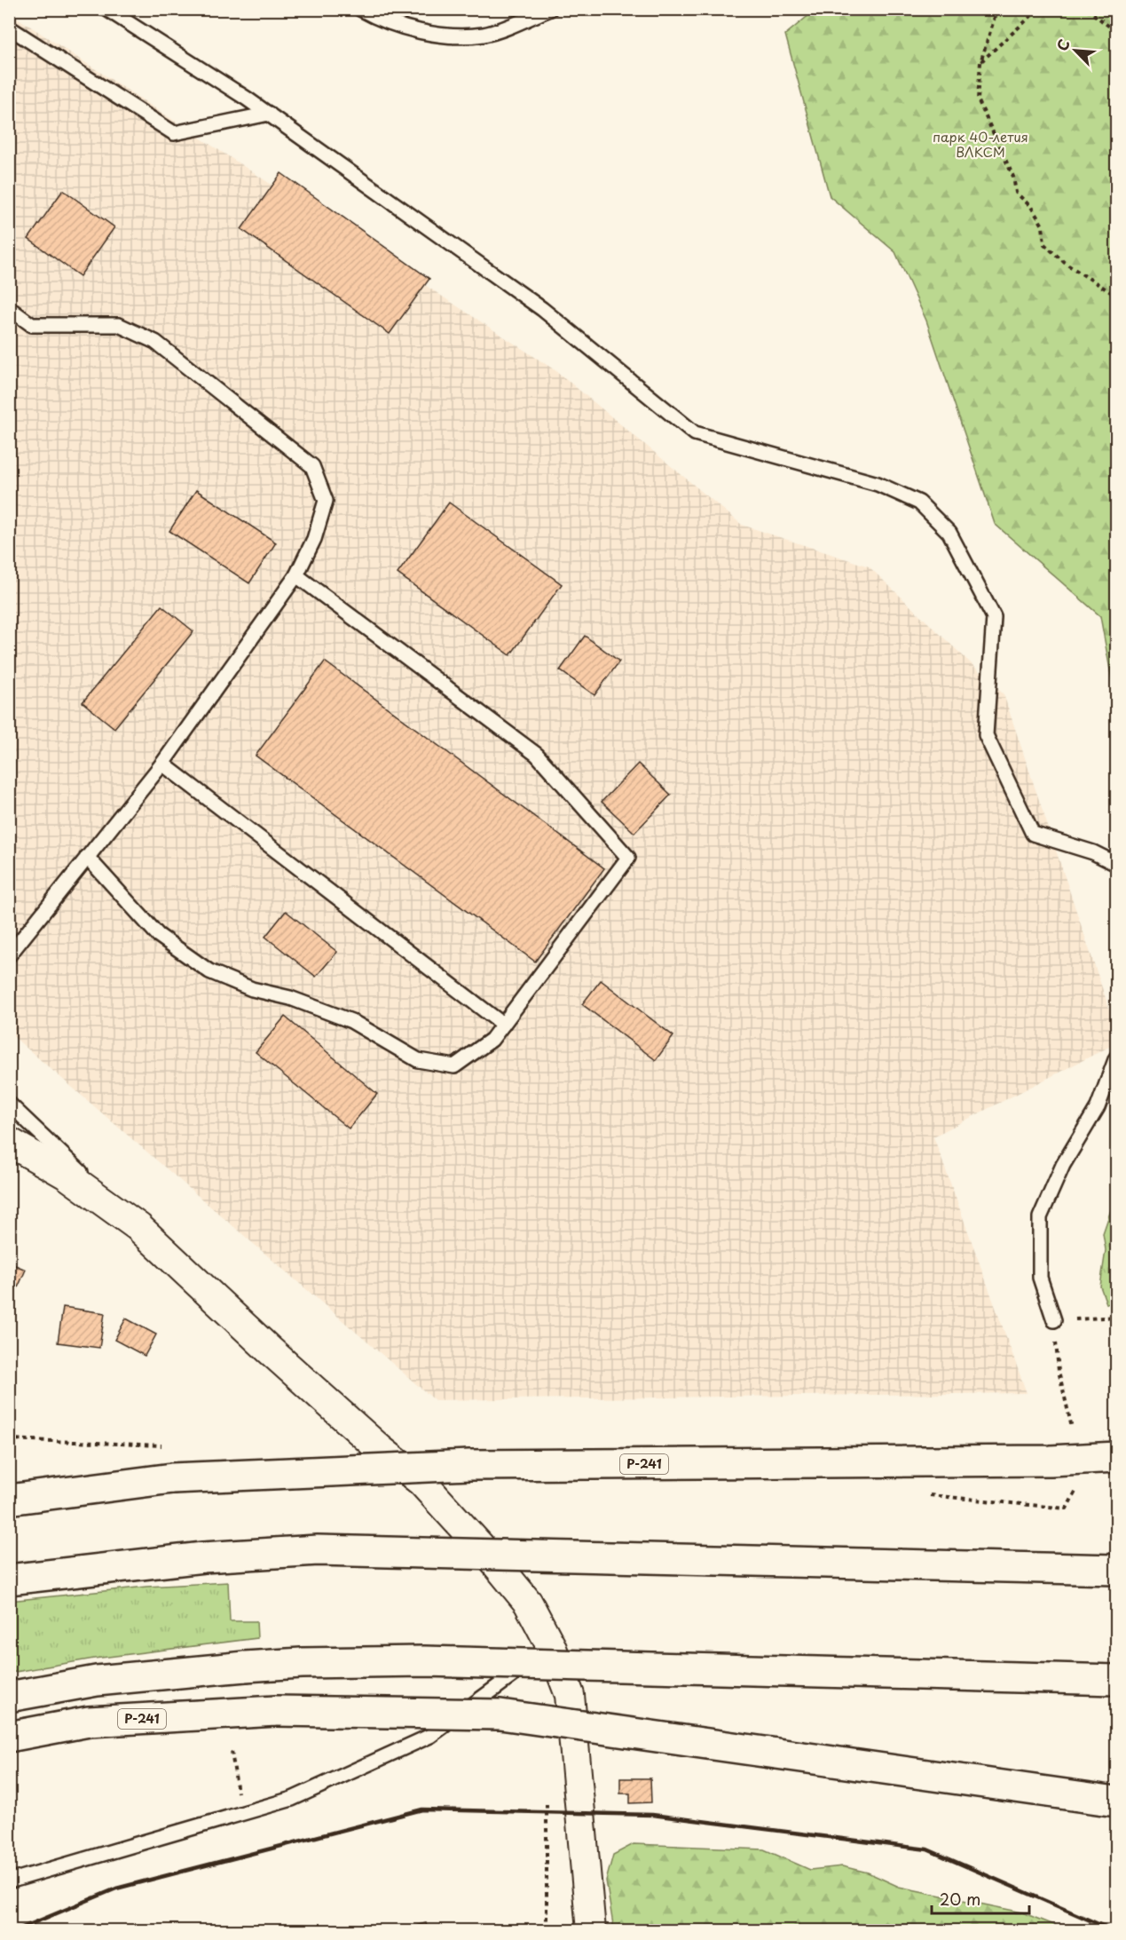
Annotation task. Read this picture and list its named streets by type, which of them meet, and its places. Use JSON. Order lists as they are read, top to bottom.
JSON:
{
  "streets": {
    "main road": ["Р-241"]
  },
  "parks": ["парк 40-летия ВЛКСМ"],
  "scale_bar": "20 m",
  "north": "top left"
}
